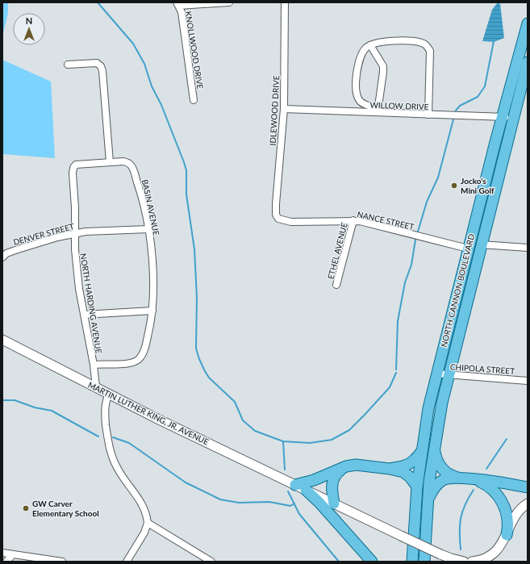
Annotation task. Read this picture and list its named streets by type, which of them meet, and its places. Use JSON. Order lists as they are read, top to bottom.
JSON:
{
  "streets": {
    "main road": ["NORTH CANNON BOULEVARD", "MARTIN LUTHER KING, JR. AVENUE"],
    "street": [
      "KNOLLWOOD DRIVE",
      "WILLOW DRIVE",
      "IDLEWOOD DRIVE",
      "BASIN AVENUE",
      "NANCE STREET",
      "DENVER STREET",
      "ETHEL AVENUE",
      "NORTH HARDING AVENUE",
      "CHIPOLA STREET"
    ]
  },
  "crossings": [
    ["WILLOW DRIVE", "IDLEWOOD DRIVE"],
    ["WILLOW DRIVE", "NORTH CANNON BOULEVARD"],
    ["IDLEWOOD DRIVE", "NANCE STREET"],
    ["BASIN AVENUE", "DENVER STREET"],
    ["BASIN AVENUE", "NORTH HARDING AVENUE"],
    ["NANCE STREET", "ETHEL AVENUE"],
    ["NANCE STREET", "NORTH CANNON BOULEVARD"],
    ["DENVER STREET", "NORTH HARDING AVENUE"],
    ["NORTH CANNON BOULEVARD", "CHIPOLA STREET"],
    ["NORTH HARDING AVENUE", "MARTIN LUTHER KING, JR. AVENUE"]
  ],
  "places": ["Jocko's Mini Golf", "GW Carver Elementary School"],
  "north": "top"
}
